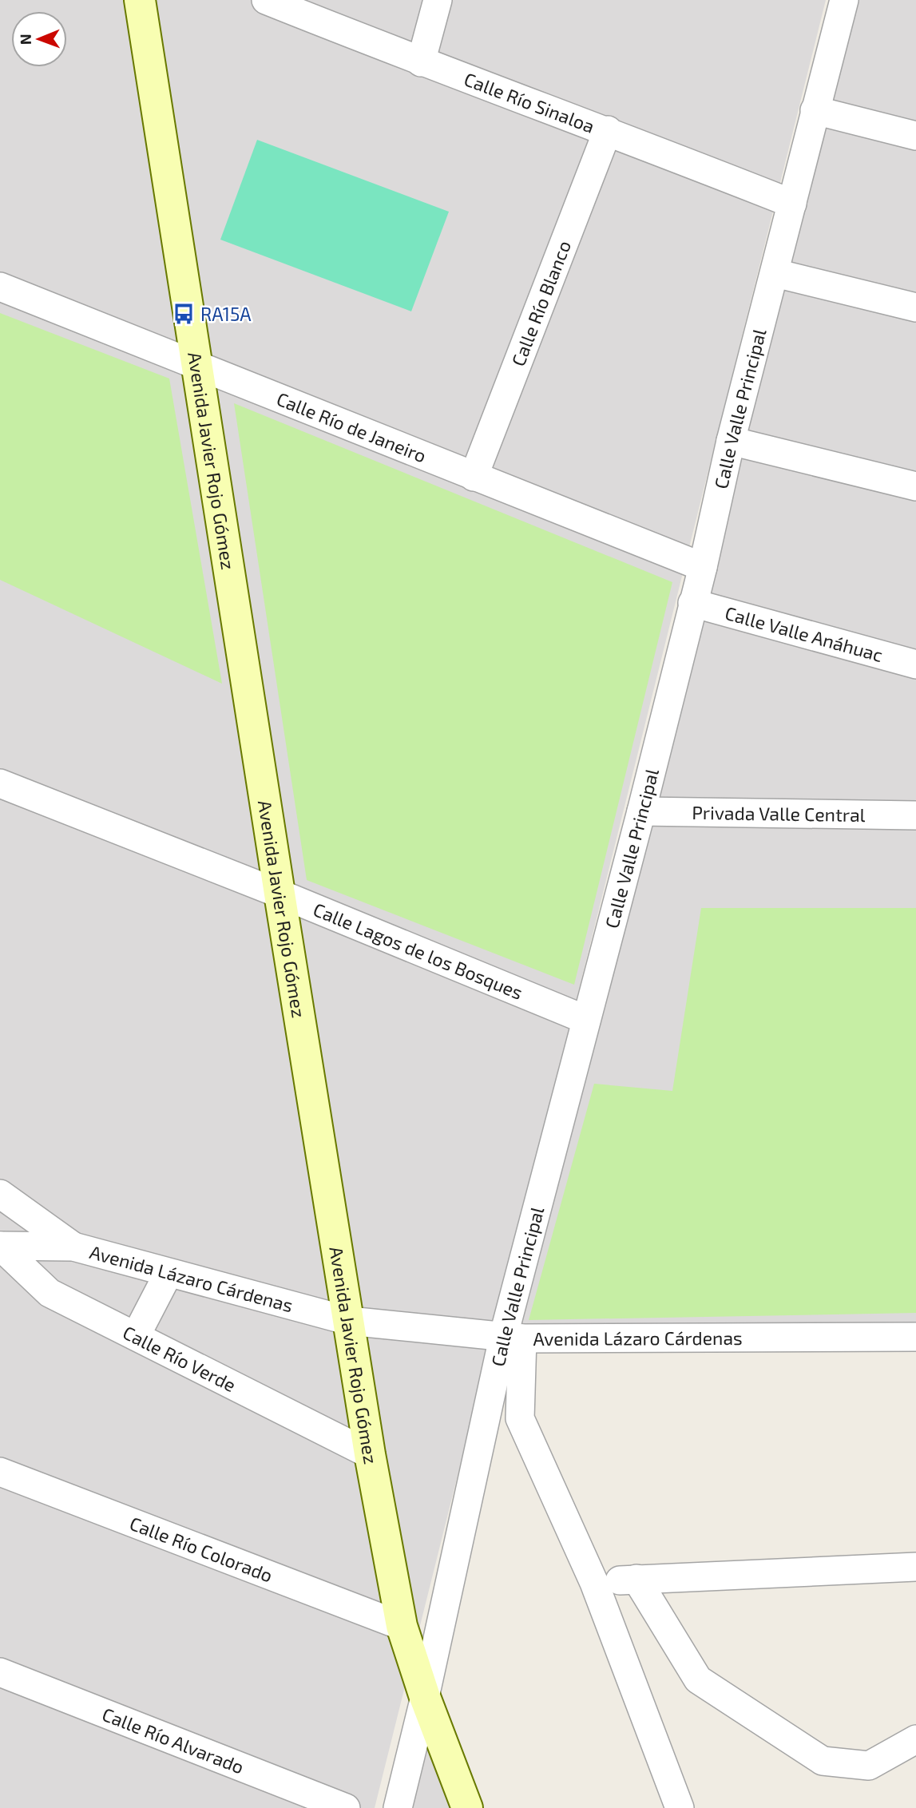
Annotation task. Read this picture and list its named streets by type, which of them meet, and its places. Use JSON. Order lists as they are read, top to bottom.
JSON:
{
  "streets": {
    "street": [
      "Calle Río Sinaloa",
      "Calle Río Blanco",
      "Calle Valle Principal",
      "Calle Río de Janeiro",
      "Avenida Javier Rojo Gómez",
      "Calle Valle Anáhuac",
      "Privada Valle Central",
      "Calle Lagos de los Bosques",
      "Avenida Lázaro Cárdenas",
      "Calle Río Verde",
      "Calle Río Colorado",
      "Calle Río Alvarado"
    ]
  },
  "crossings": [
    ["Calle Río Sinaloa", "Calle Río Blanco"],
    ["Calle Río Sinaloa", "Calle Valle Principal"],
    ["Calle Río Blanco", "Calle Río de Janeiro"],
    ["Calle Valle Principal", "Calle Río de Janeiro"],
    ["Calle Valle Principal", "Avenida Javier Rojo Gómez"],
    ["Calle Valle Principal", "Calle Valle Anáhuac"],
    ["Calle Valle Principal", "Privada Valle Central"],
    ["Calle Valle Principal", "Calle Lagos de los Bosques"],
    ["Calle Valle Principal", "Avenida Lázaro Cárdenas"],
    ["Calle Río de Janeiro", "Avenida Javier Rojo Gómez"],
    ["Avenida Javier Rojo Gómez", "Calle Lagos de los Bosques"],
    ["Avenida Javier Rojo Gómez", "Avenida Lázaro Cárdenas"],
    ["Avenida Javier Rojo Gómez", "Calle Río Verde"],
    ["Avenida Javier Rojo Gómez", "Calle Río Colorado"],
    ["Avenida Lázaro Cárdenas", "Calle Río Verde"]
  ],
  "places": {
    "bus stop": ["RA15A"]
  },
  "north": "left"
}
